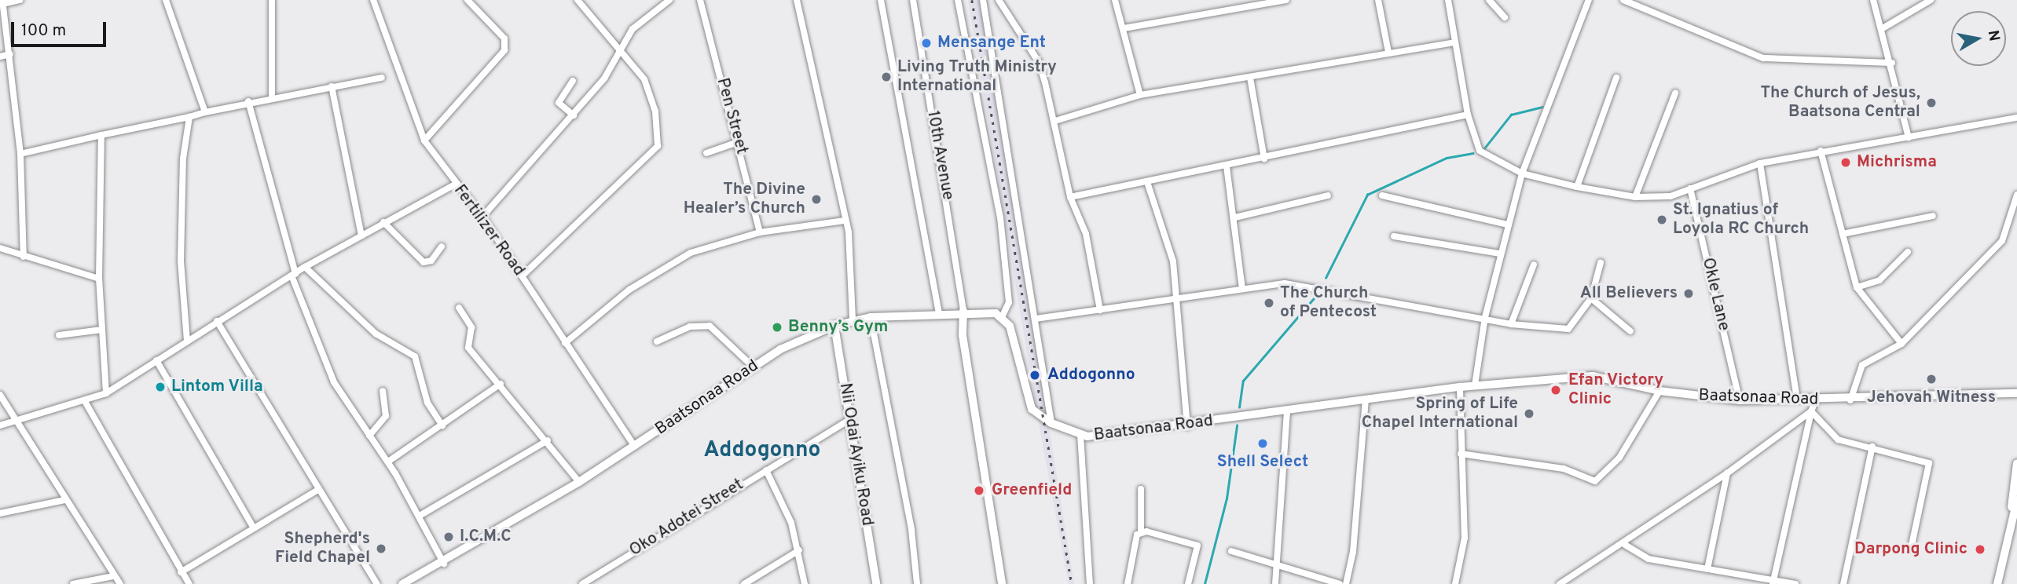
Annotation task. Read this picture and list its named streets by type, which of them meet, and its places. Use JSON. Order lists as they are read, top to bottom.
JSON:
{
  "streets": {
    "street": [
      "Pen Street",
      "10th Avenue",
      "Fertilizer Road",
      "Okle Lane",
      "Baatsonaa Road",
      "Nii Odai Ayiku Road",
      "Oko Adotei Street"
    ]
  },
  "crossings": [
    ["10th Avenue", "Baatsonaa Road"],
    ["Fertilizer Road", "Baatsonaa Road"],
    ["Okle Lane", "Baatsonaa Road"],
    ["Baatsonaa Road", "Nii Odai Ayiku Road"],
    ["Nii Odai Ayiku Road", "Oko Adotei Street"]
  ],
  "districts": ["Addogonno"],
  "places": [
    "Mensange Ent",
    "Living Truth Ministry International",
    "The Church of Jesus, Baatsona Central",
    "Michrisma",
    "The Divine Healer’s Church",
    "St. Ignatius of Loyola RC Church",
    "All Believers",
    "The Church of Pentecost",
    "Benny’s Gym",
    "Addogonno",
    "Jehovah Witness",
    "Lintom Villa",
    "Efan Victory Clinic",
    "Spring of Life Chapel International",
    "Shell Select",
    "Greenfield",
    "I.C.M.C",
    "Shepherd's Field Chapel",
    "Darpong Clinic"
  ],
  "scale_bar": "100 m",
  "north": "right"
}
